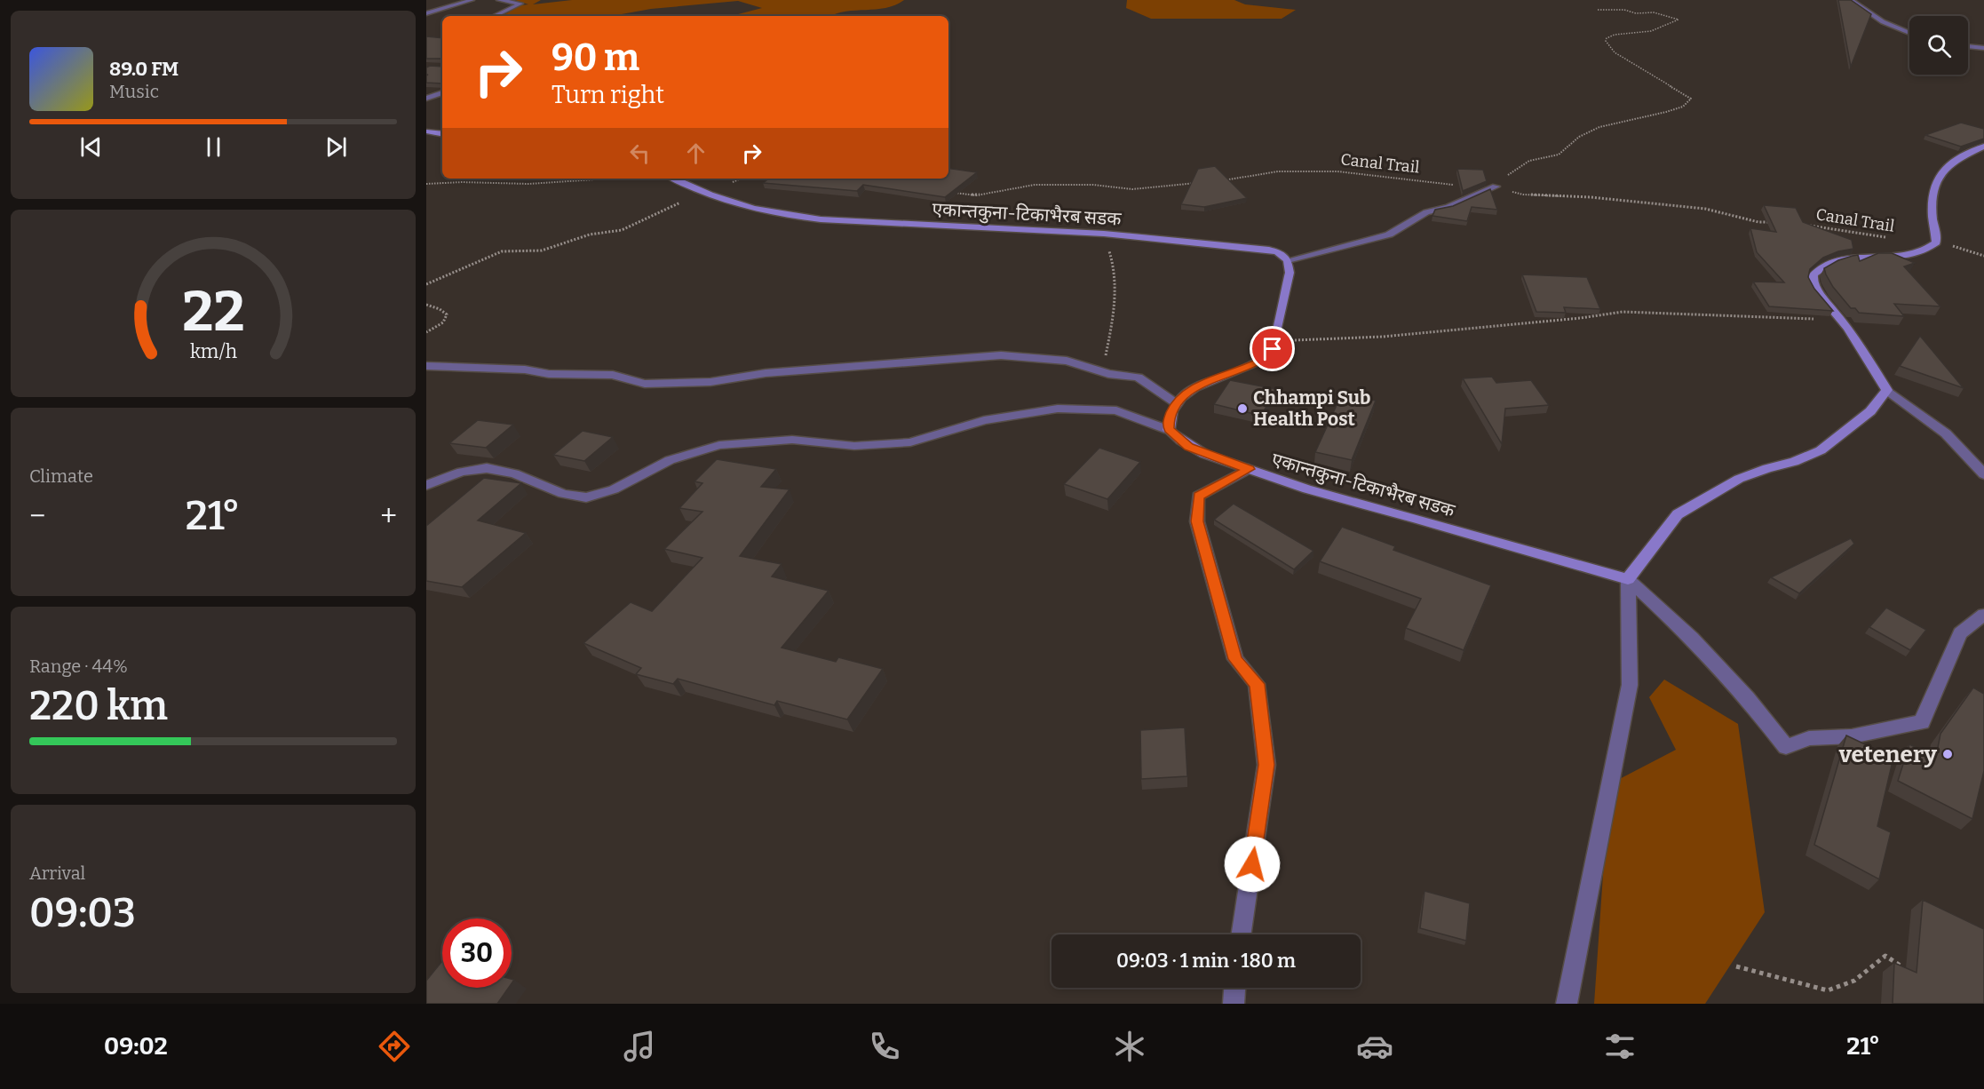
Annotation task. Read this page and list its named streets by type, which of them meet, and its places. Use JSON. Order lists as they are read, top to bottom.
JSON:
{
  "streets": {
    "main road": ["एकान्तकुना-टिकाभैरब सडक"],
    "path": ["Canal Trail"]
  },
  "places": ["Chhampi Sub Health Post", "vetenery"],
  "page": {
    "turn": ["90 m", "Turn right"],
    "song": ["89.0 FM", "Music"],
    "tile": [
      "Climate",
      ["Range · 44%", "220 km"],
      ["Arrival", "09:03"]
    ],
    "heat": ["−", "21°", "+"],
    "limit": "30",
    "trip": "09:03 · 1 min · 180 m",
    "tabs": ["09:02", "21°"],
    "gauge": ["22", "km/h"]
  }
}
